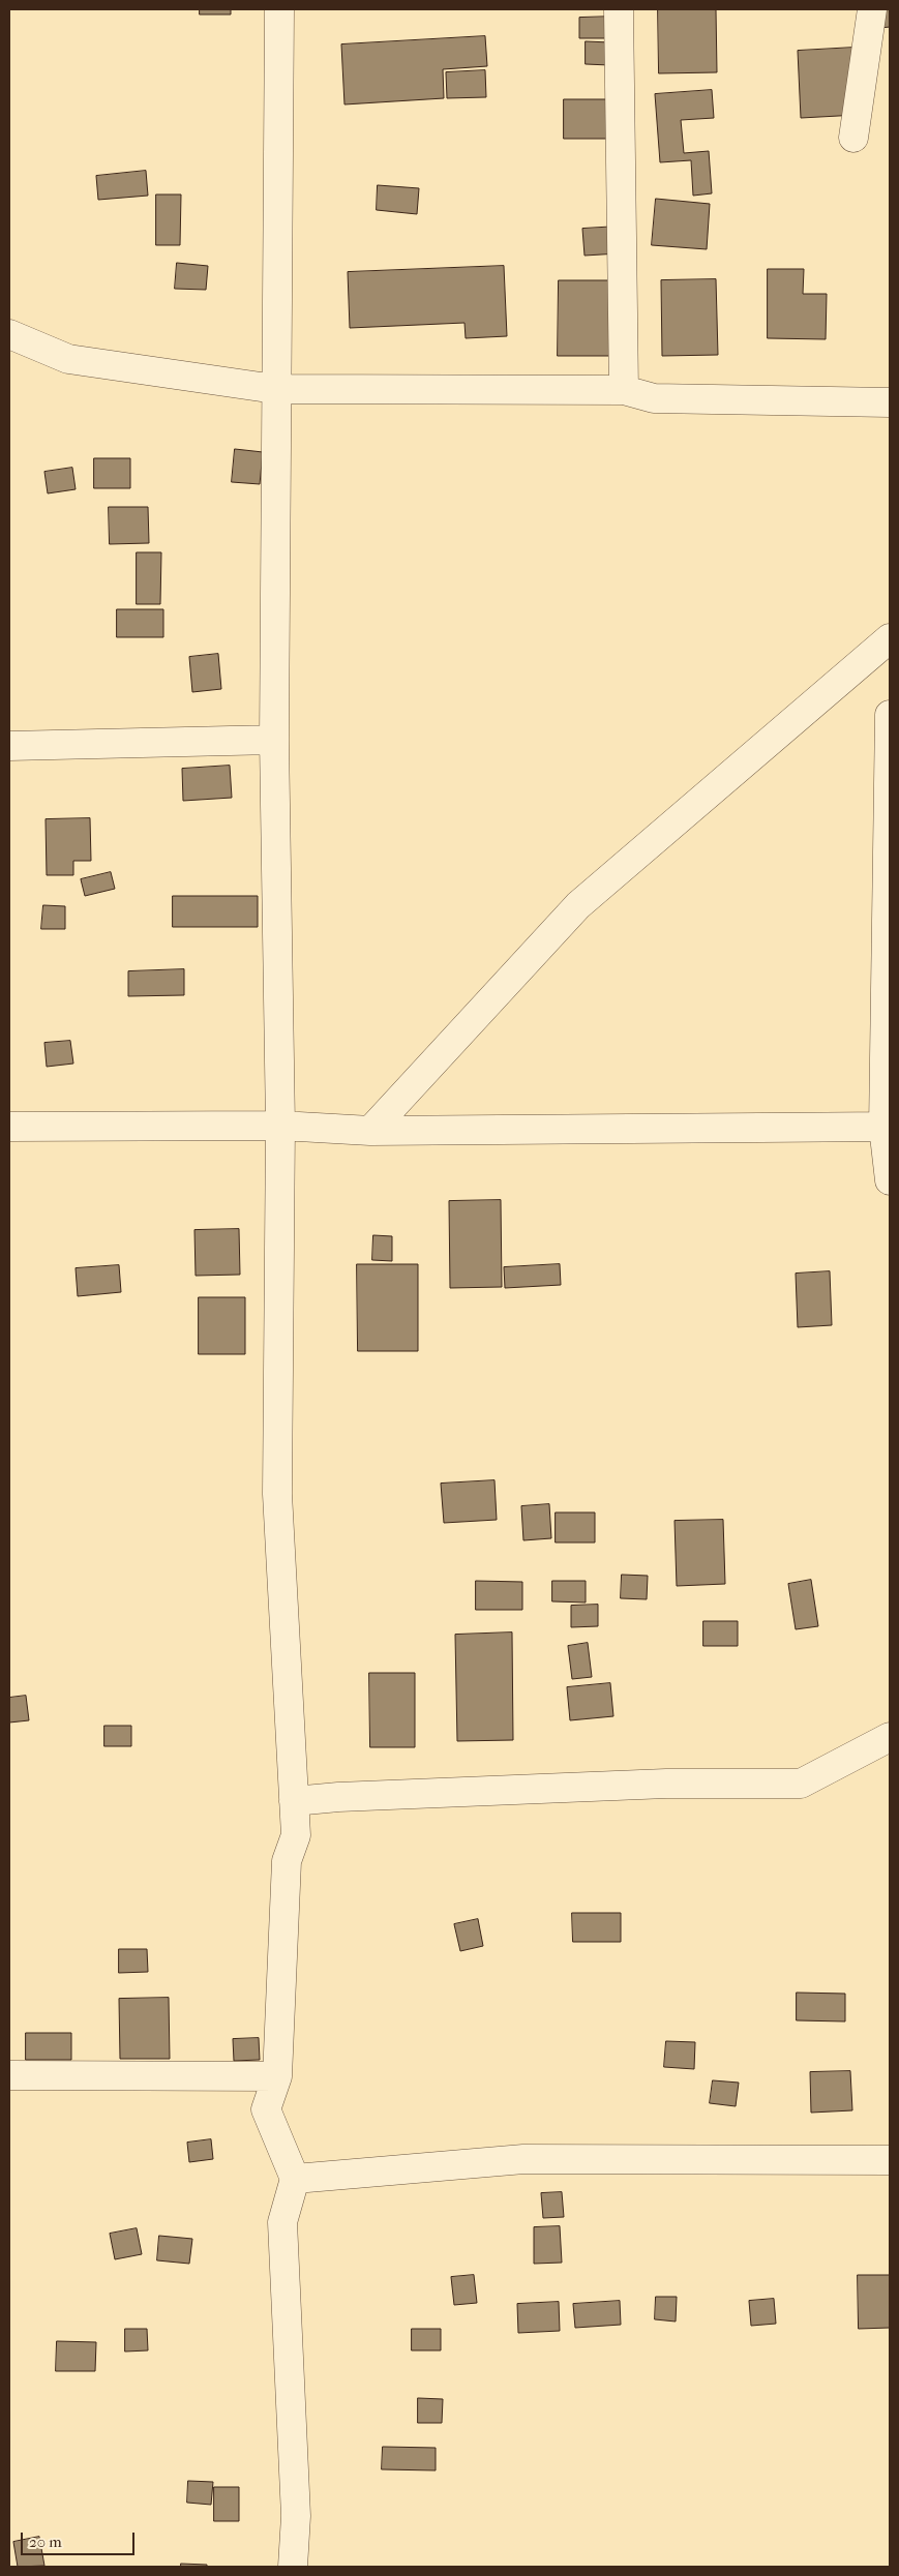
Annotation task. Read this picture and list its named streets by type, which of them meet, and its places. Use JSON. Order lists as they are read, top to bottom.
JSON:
{
  "scale_bar": "20 m"
}
